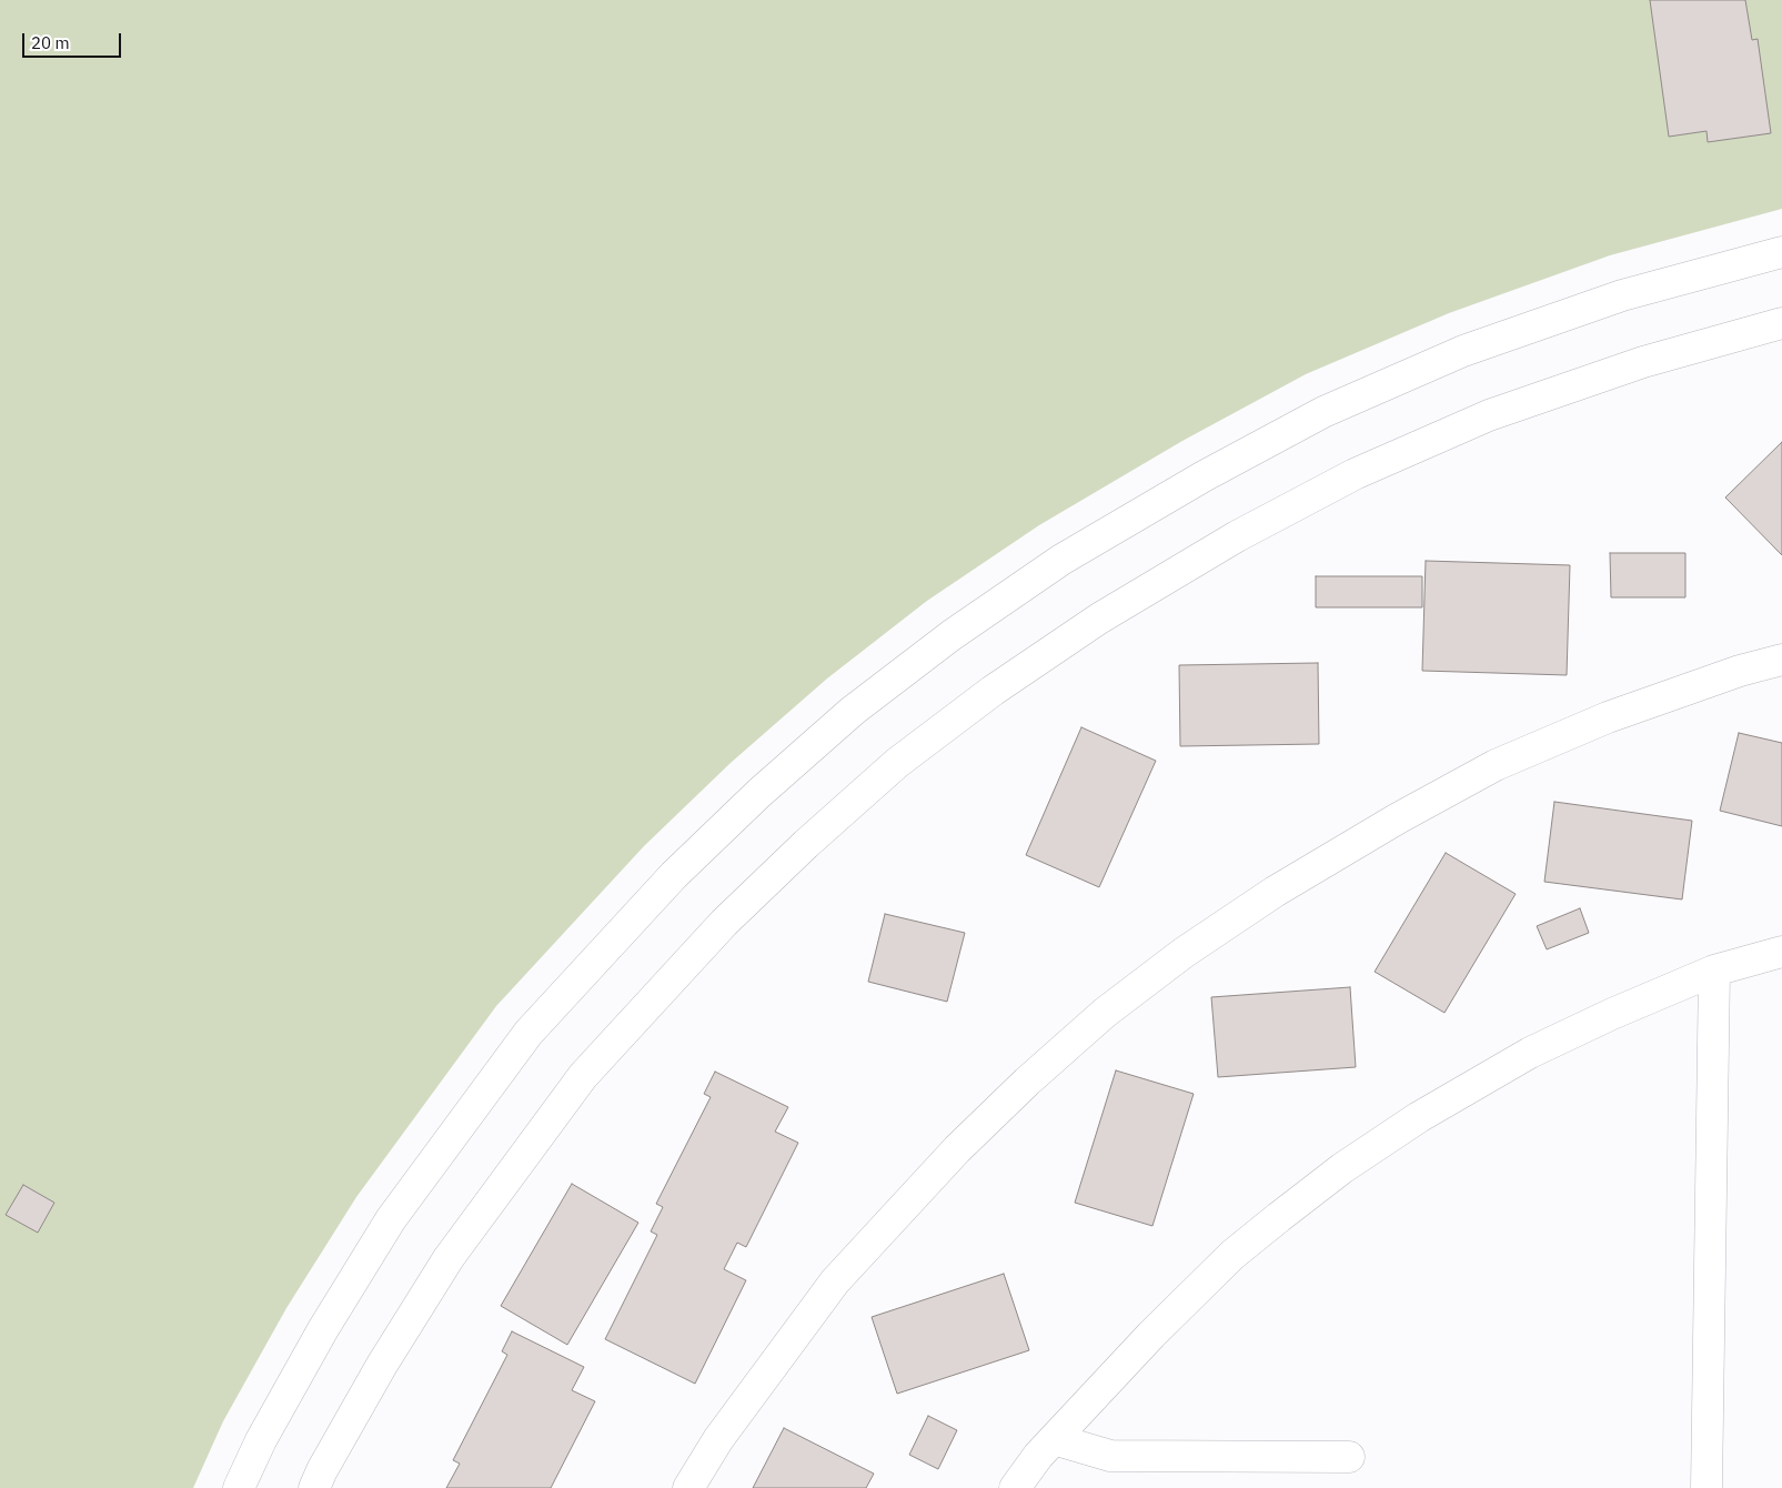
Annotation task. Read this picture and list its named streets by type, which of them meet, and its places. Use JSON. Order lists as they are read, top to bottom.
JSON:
{
  "scale_bar": "20 m"
}
